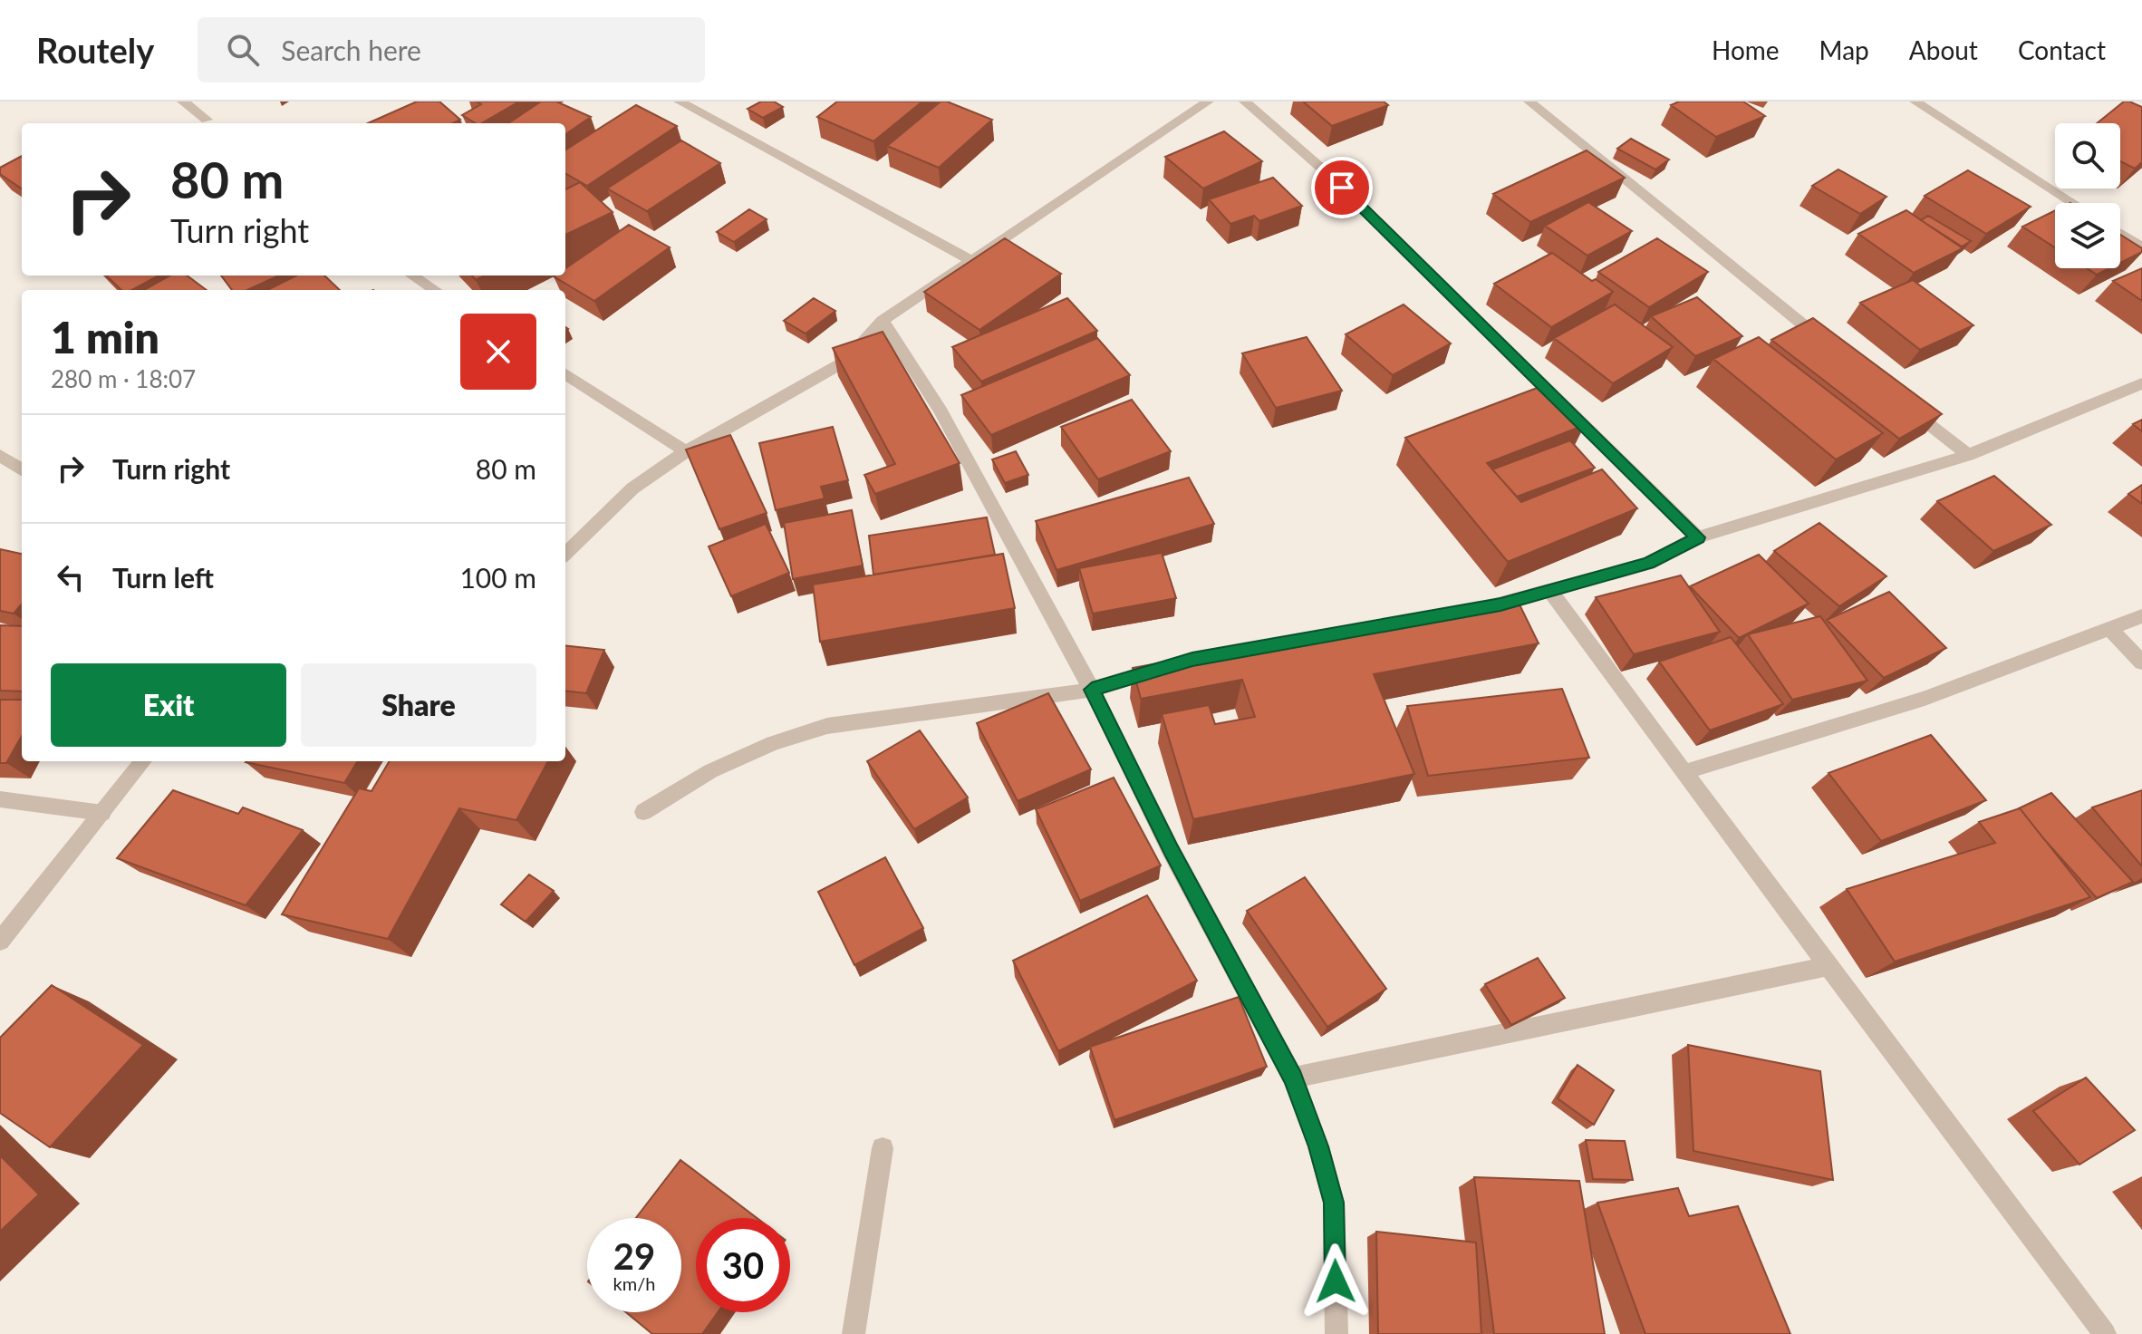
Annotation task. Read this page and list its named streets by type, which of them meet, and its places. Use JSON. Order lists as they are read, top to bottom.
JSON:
{
  "page": {
    "header": "Routely",
    "search": "Search here",
    "nav": [
      "Home",
      "Map",
      "About",
      "Contact"
    ],
    "turn": ["80 m", "Turn right"],
    "heading": ["1 min", "280 m · 18:07"],
    "list": [
      {
        "name": "Turn right",
        "value": "80 m"
      },
      {
        "name": "Turn left",
        "value": "100 m"
      }
    ],
    "buttons": ["Exit", "Share"],
    "speed": "29 km/h",
    "limit": "30"
  }
}
